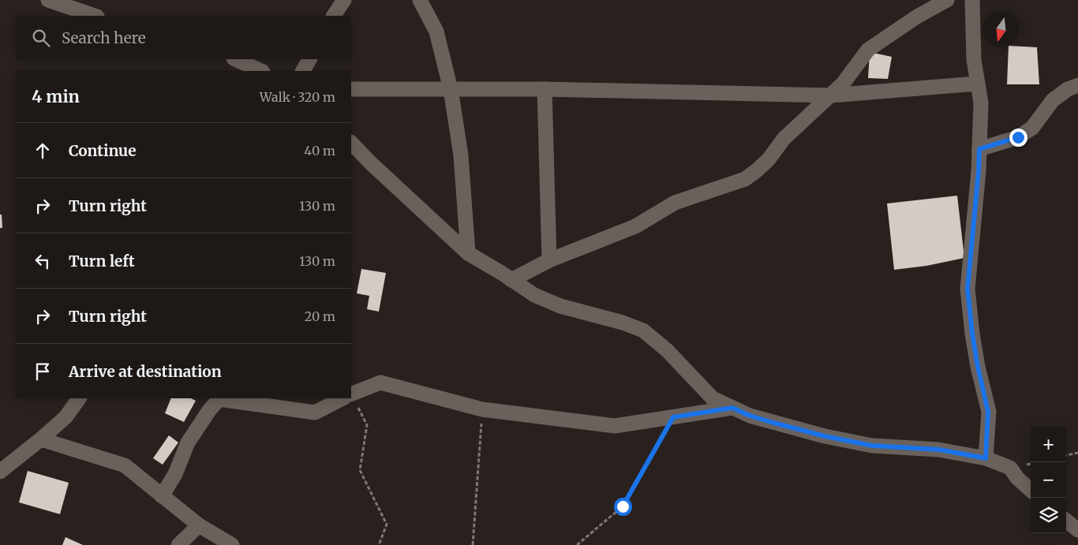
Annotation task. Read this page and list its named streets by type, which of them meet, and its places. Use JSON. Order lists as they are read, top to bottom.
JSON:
{
  "north": "bottom",
  "page": {
    "search": "Search here",
    "heading": ["4 min", "Walk · 320 m"],
    "list": [
      ["Continue", "40 m"],
      ["Turn right", "130 m"],
      ["Turn left", "130 m"],
      ["Turn right", "20 m"],
      "Arrive at destination"
    ],
    "map_buttons": ["+", "−"]
  }
}
